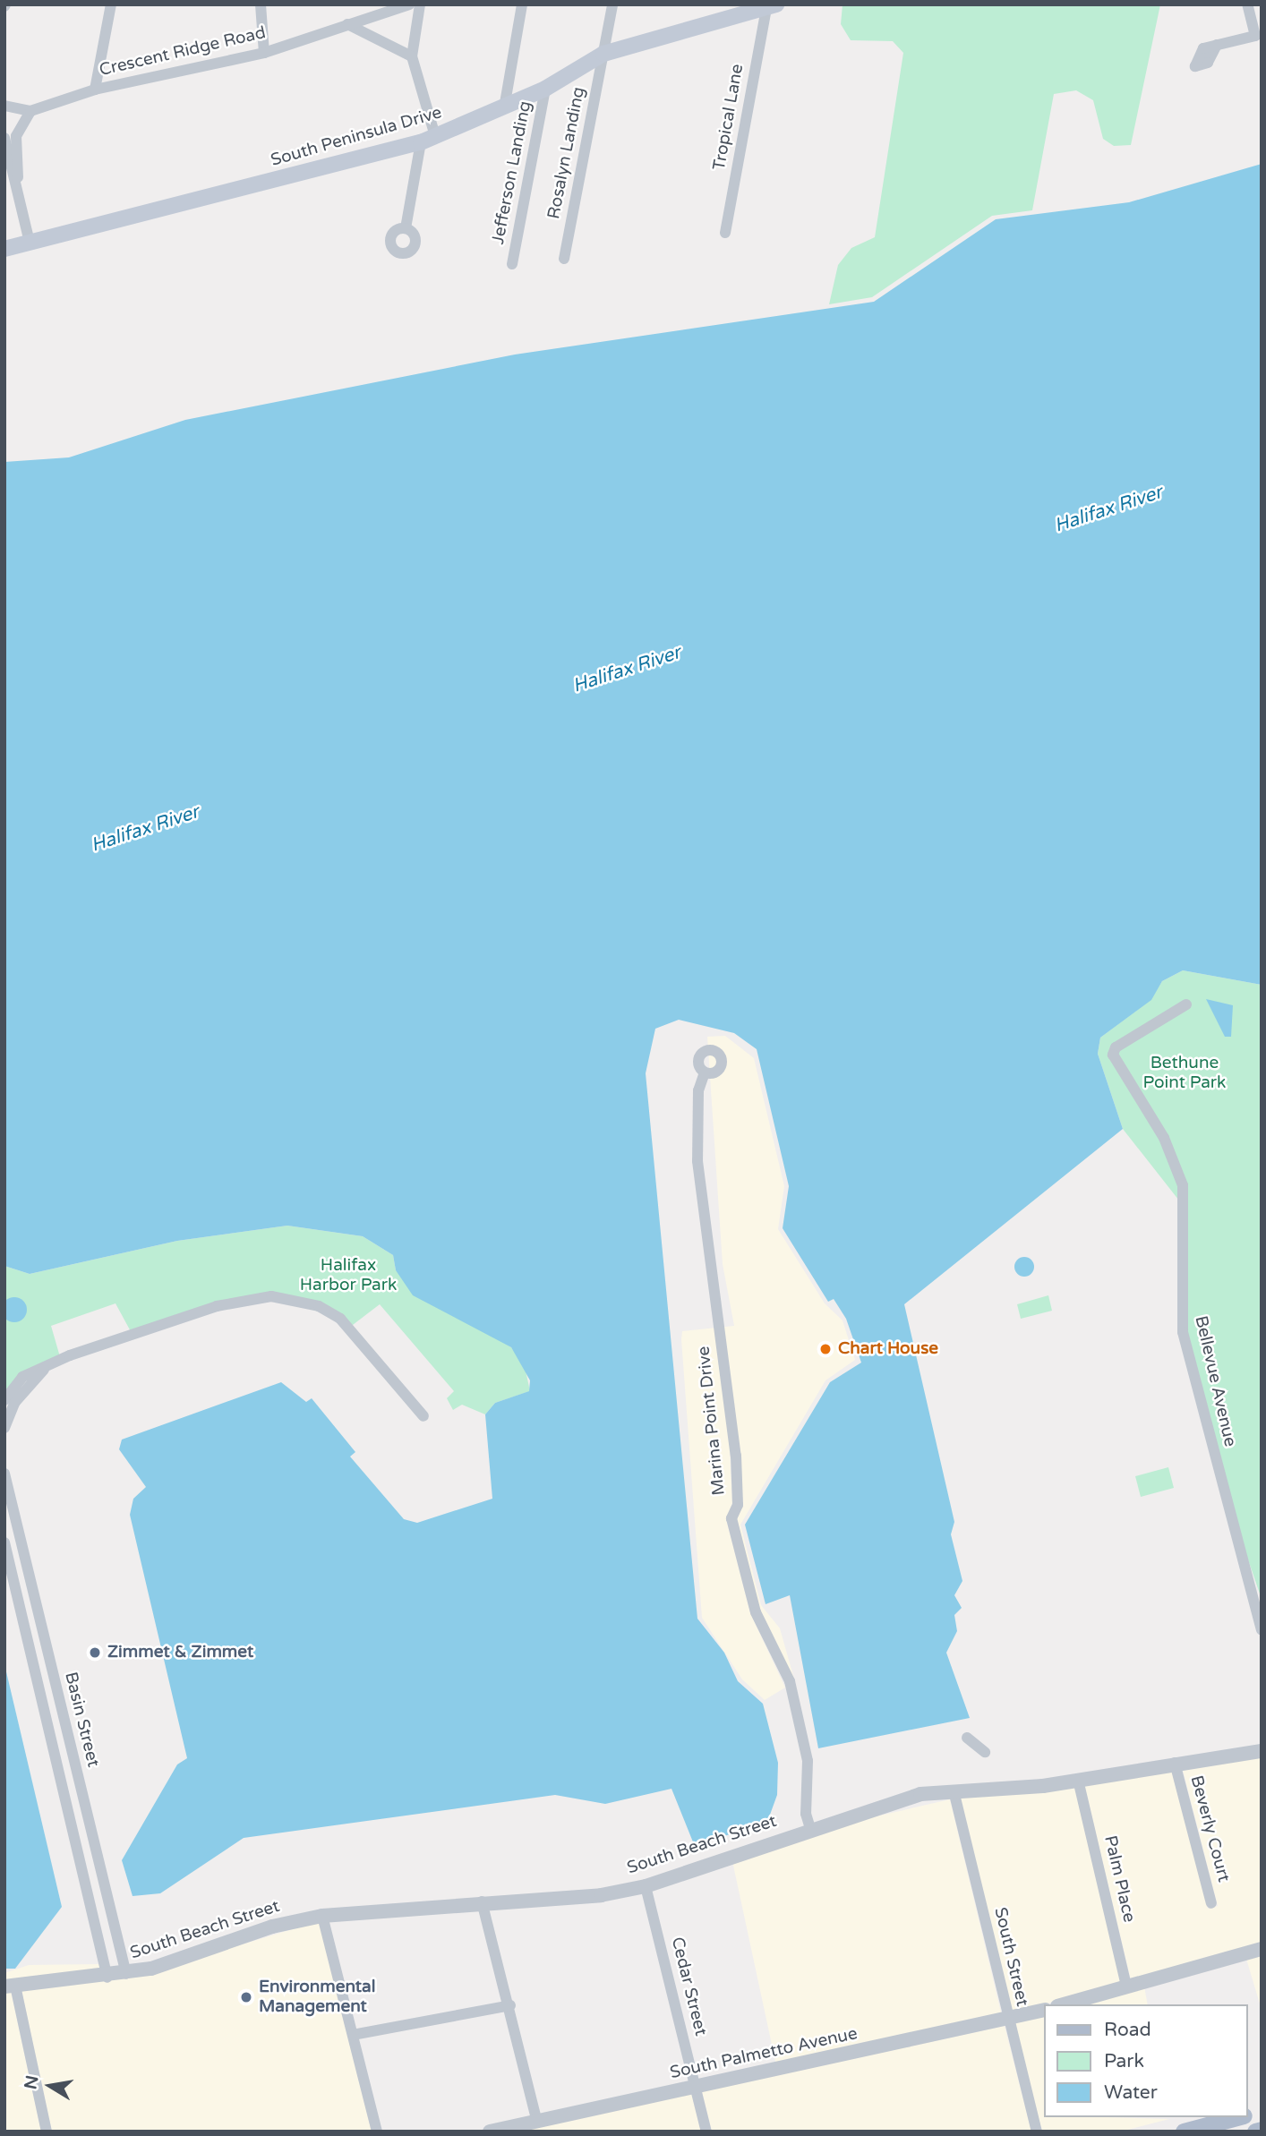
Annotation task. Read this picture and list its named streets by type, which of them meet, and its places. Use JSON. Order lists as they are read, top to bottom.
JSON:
{
  "streets": {
    "main road": ["South Peninsula Drive"],
    "street": [
      "Crescent Ridge Road",
      "Tropical Lane",
      "Rosalyn Landing",
      "Jefferson Landing",
      "Bellevue Avenue",
      "Marina Point Drive",
      "Basin Street",
      "Beverly Court",
      "South Beach Street",
      "Palm Place",
      "South Street",
      "Cedar Street",
      "South Palmetto Avenue"
    ]
  },
  "crossings": [
    ["Tropical Lane", "South Peninsula Drive"],
    ["South Peninsula Drive", "Rosalyn Landing"],
    ["South Peninsula Drive", "Jefferson Landing"],
    ["Marina Point Drive", "South Beach Street"],
    ["Basin Street", "South Beach Street"],
    ["Beverly Court", "South Beach Street"],
    ["South Beach Street", "Palm Place"],
    ["South Beach Street", "South Street"],
    ["South Beach Street", "Cedar Street"],
    ["South Street", "South Palmetto Avenue"],
    ["Cedar Street", "South Palmetto Avenue"]
  ],
  "water": ["Halifax River"],
  "parks": ["Bethune Point Park", "Halifax Harbor Park"],
  "places": ["Chart House", "Zimmet & Zimmet", "Environmental Management"],
  "legend": ["Road", "Park", "Water"],
  "north": "left"
}
